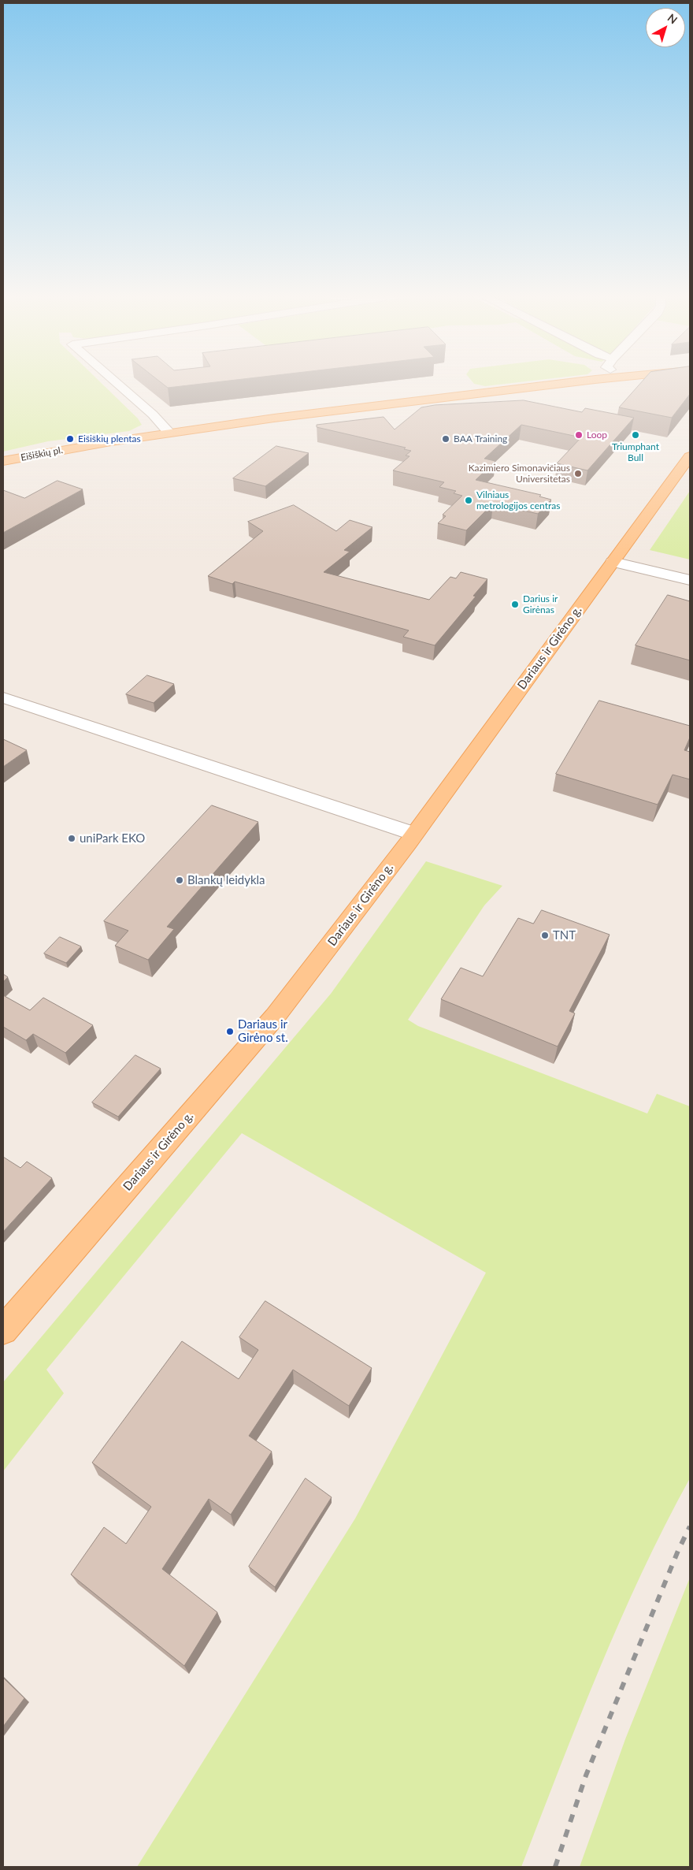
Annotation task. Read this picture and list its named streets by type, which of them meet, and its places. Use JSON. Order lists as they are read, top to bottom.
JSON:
{
  "streets": {
    "main road": ["Eišiškių pl.", "Dariaus ir Girėno g."]
  },
  "places": [
    "Loop",
    "Triumphant Bull",
    "Eišiškių plentas",
    "BAA Training",
    "Kazimiero Simonavičiaus Universitetas",
    "Vilniaus metrologijos centras",
    "Darius ir Girėnas",
    "uniPark EKO",
    "Blankų leidykla",
    "TNT",
    "Dariaus ir Girėno st."
  ],
  "north": "top right"
}
